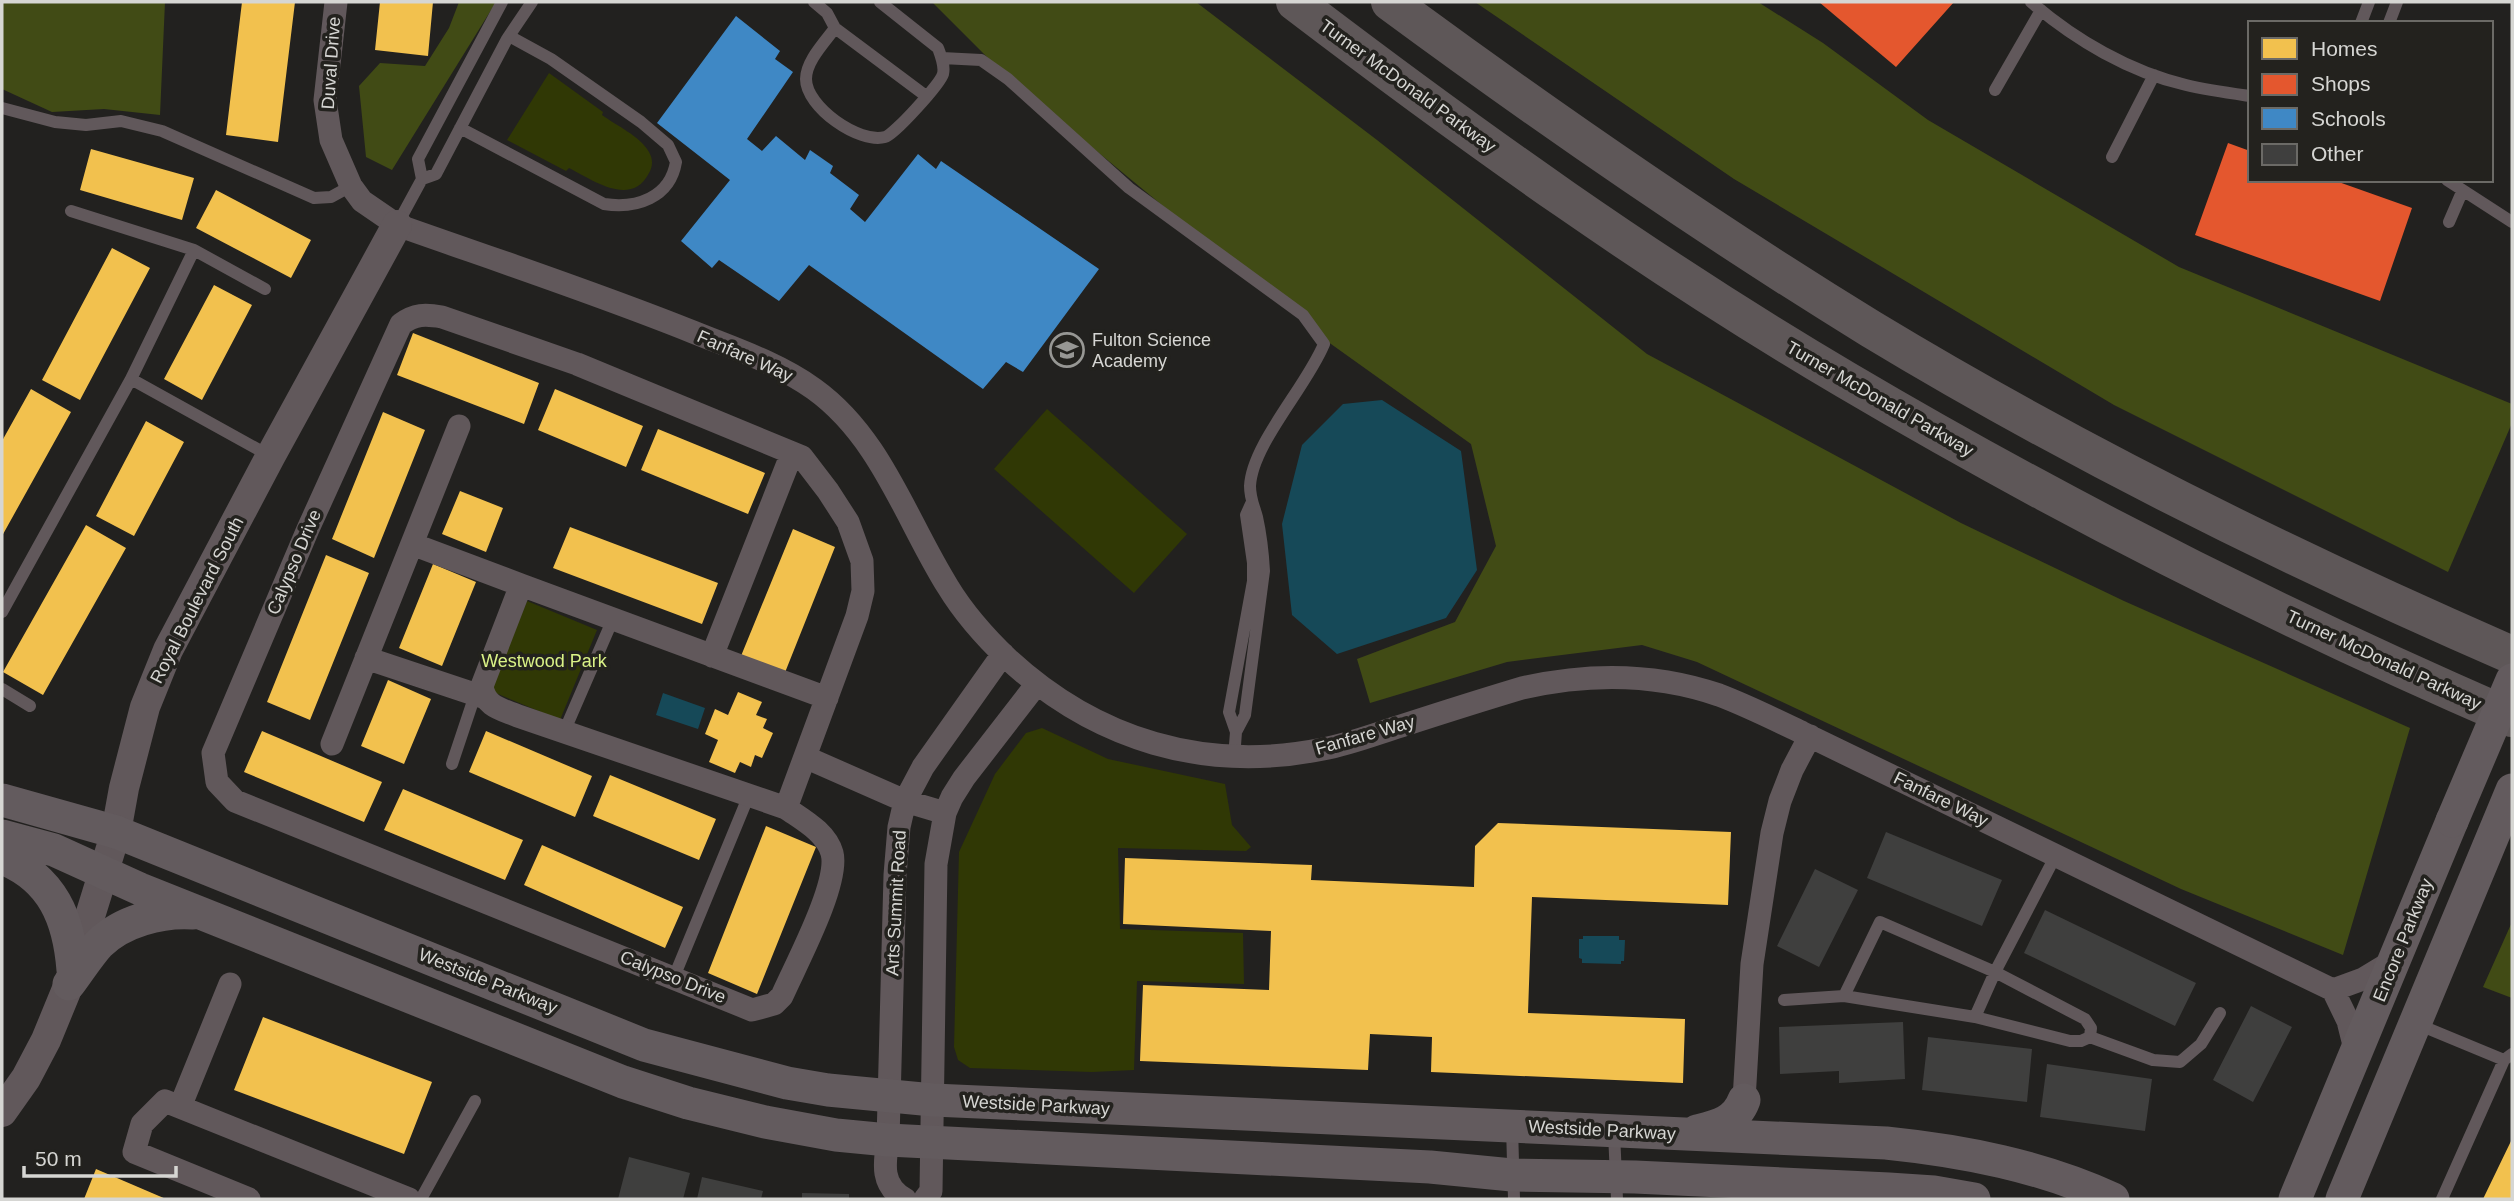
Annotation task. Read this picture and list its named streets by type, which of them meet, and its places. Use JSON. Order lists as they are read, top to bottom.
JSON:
{
  "streets": {
    "highway": ["Turner McDonald Parkway"],
    "main road": ["Encore Parkway", "Westside Parkway"],
    "street": [
      "Duval Drive",
      "Fanfare Way",
      "Calypso Drive",
      "Royal Boulevard South",
      "Arts Summit Road"
    ]
  },
  "crossings": [
    ["Duval Drive", "Fanfare Way"],
    ["Duval Drive", "Royal Boulevard South"],
    ["Fanfare Way", "Royal Boulevard South"],
    ["Fanfare Way", "Arts Summit Road"],
    ["Royal Boulevard South", "Westside Parkway"],
    ["Arts Summit Road", "Westside Parkway"]
  ],
  "parks": ["Westwood Park"],
  "places": {
    "school or university": ["Fulton Science Academy"]
  },
  "legend": [
    "Homes",
    "Shops",
    "Schools",
    "Other"
  ],
  "scale_bar": "50 m"
}
